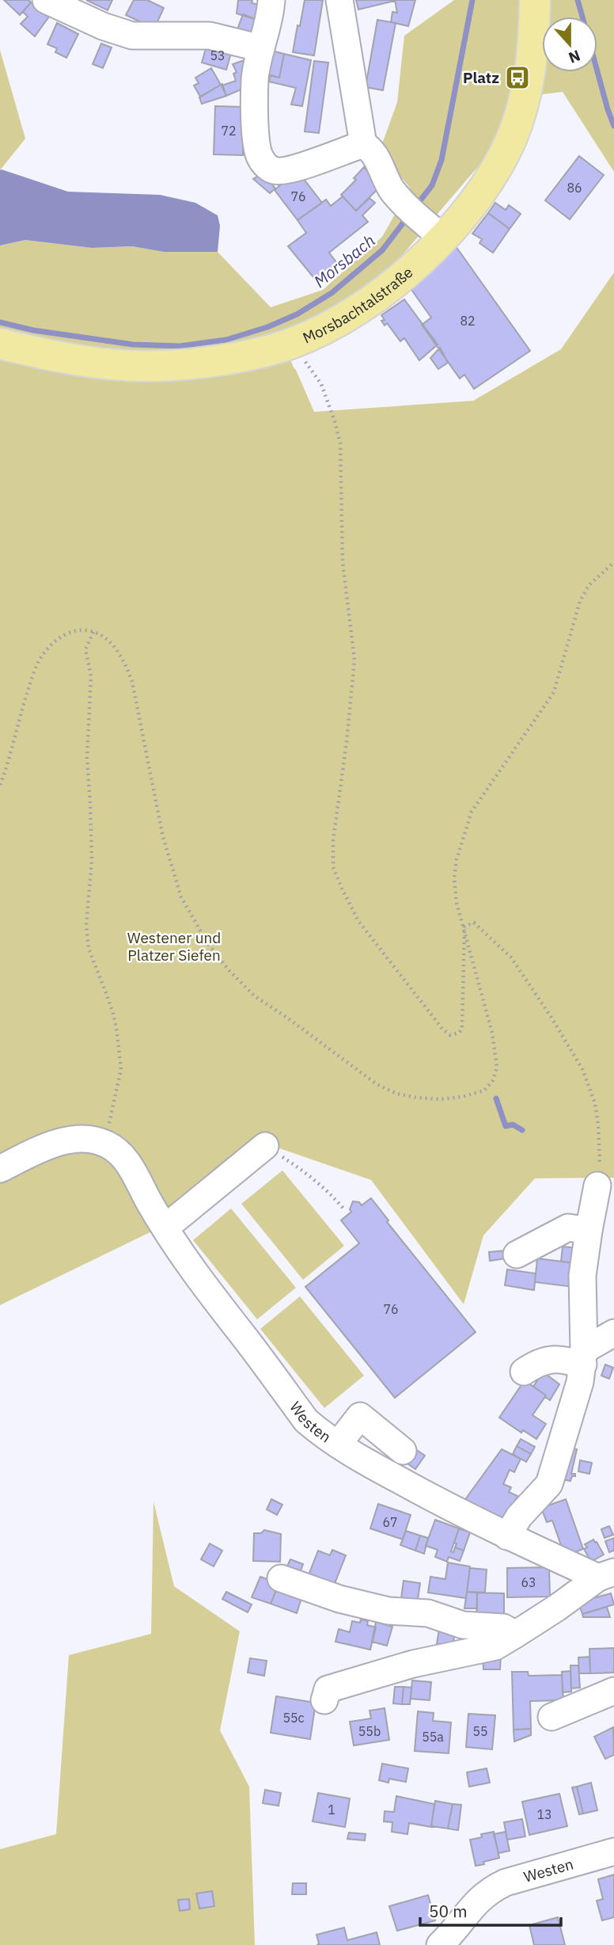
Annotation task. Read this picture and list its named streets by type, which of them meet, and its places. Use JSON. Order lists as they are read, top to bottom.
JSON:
{
  "streets": {
    "main road": ["Morsbachtalstraße"],
    "street": ["Westen"]
  },
  "water": ["Morsbach"],
  "parks": ["Westener und Platzer Siefen"],
  "places": {
    "bus stop": ["Platz"]
  },
  "house_numbers": [
    "53",
    "72",
    "86",
    "76",
    "82",
    "76",
    "67",
    "63",
    "55c",
    "55b",
    "55",
    "55a",
    "1",
    "13"
  ],
  "scale_bar": "50 m",
  "north": "bottom"
}
